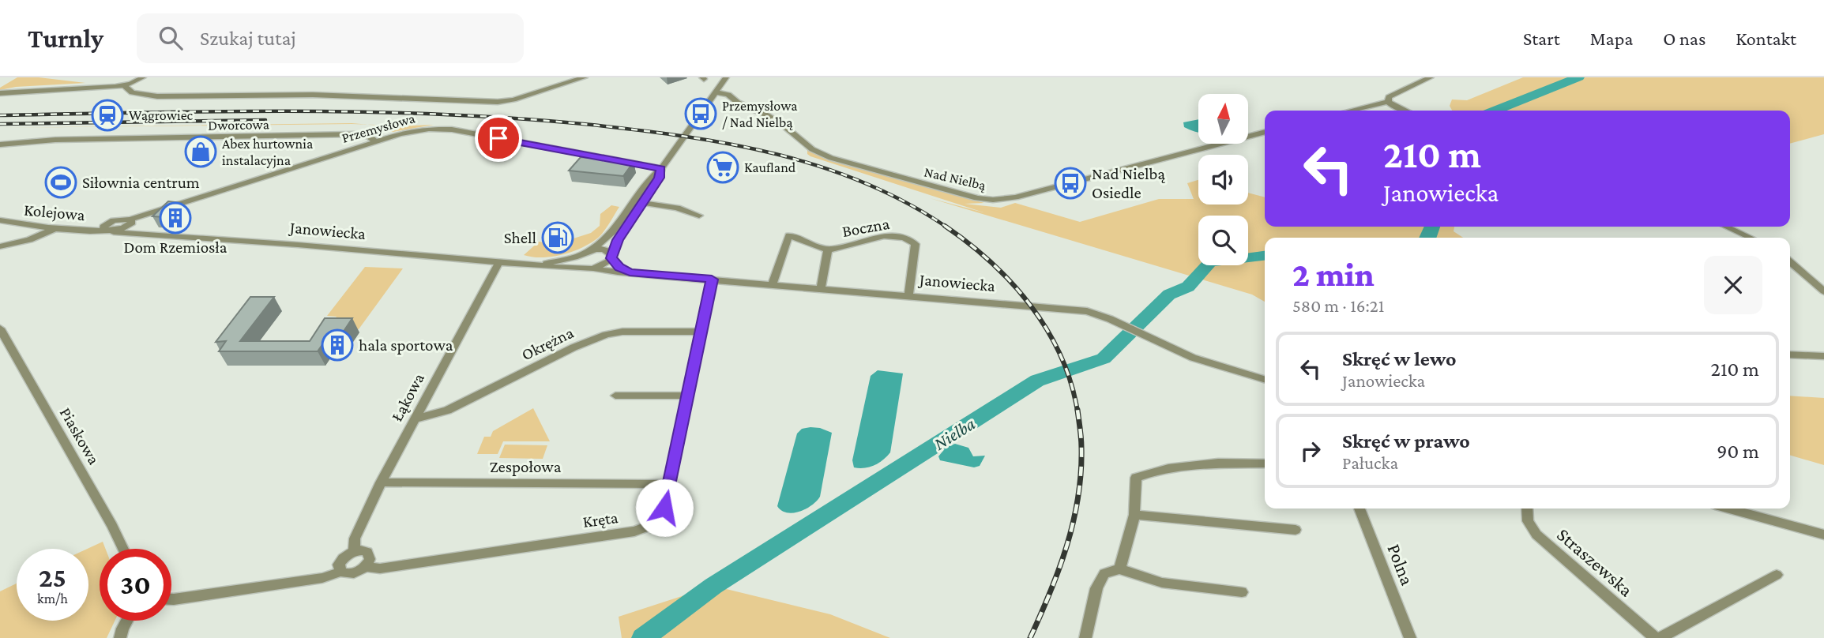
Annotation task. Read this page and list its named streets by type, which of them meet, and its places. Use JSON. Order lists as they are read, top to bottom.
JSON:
{
  "streets": {
    "street": [
      "Dworcowa",
      "Przemysłowa",
      "Nad Nielbą",
      "Kolejowa",
      "Boczna",
      "Janowiecka",
      "Okrężna",
      "Łąkowa",
      "Piaskowa",
      "Zespołowa",
      "Kręta",
      "Straszewska",
      "Polna"
    ]
  },
  "crossings": [
    ["Dworcowa", "Przemysłowa"],
    ["Przemysłowa", "Janowiecka"],
    ["Kolejowa", "Janowiecka"],
    ["Boczna", "Janowiecka"],
    ["Janowiecka", "Łąkowa"],
    ["Janowiecka", "Kręta"],
    ["Okrężna", "Łąkowa"],
    ["Okrężna", "Kręta"],
    ["Łąkowa", "Zespołowa"],
    ["Łąkowa", "Kręta"],
    ["Zespołowa", "Kręta"]
  ],
  "water": ["Nielba"],
  "places": {
    "bus stop": ["Przemysłowa / Nad Nielbą", "Nad Nielbą Osiedle"],
    "station": ["Wągrowiec"],
    "shop": ["Abex hurtownia instalacyjna"],
    "supermarket": ["Kaufland"],
    "sports": ["Siłownia centrum"],
    "building": ["Dom Rzemiosła", "hala sportowa"],
    "fuel station": ["Shell"]
  },
  "north": "top",
  "page": {
    "header": "Turnly",
    "search": "Szukaj tutaj",
    "nav": [
      "Start",
      "Mapa",
      "O nas",
      "Kontakt"
    ],
    "turn": ["210 m", "Janowiecka"],
    "heading": ["2 min", "580 m · 16:21"],
    "list": [
      {
        "name": "Skręć w lewo",
        "note": "Janowiecka",
        "value": "210 m"
      },
      {
        "name": "Skręć w prawo",
        "note": "Pałucka",
        "value": "90 m"
      }
    ],
    "speed": "25 km/h",
    "limit": "30"
  }
}
